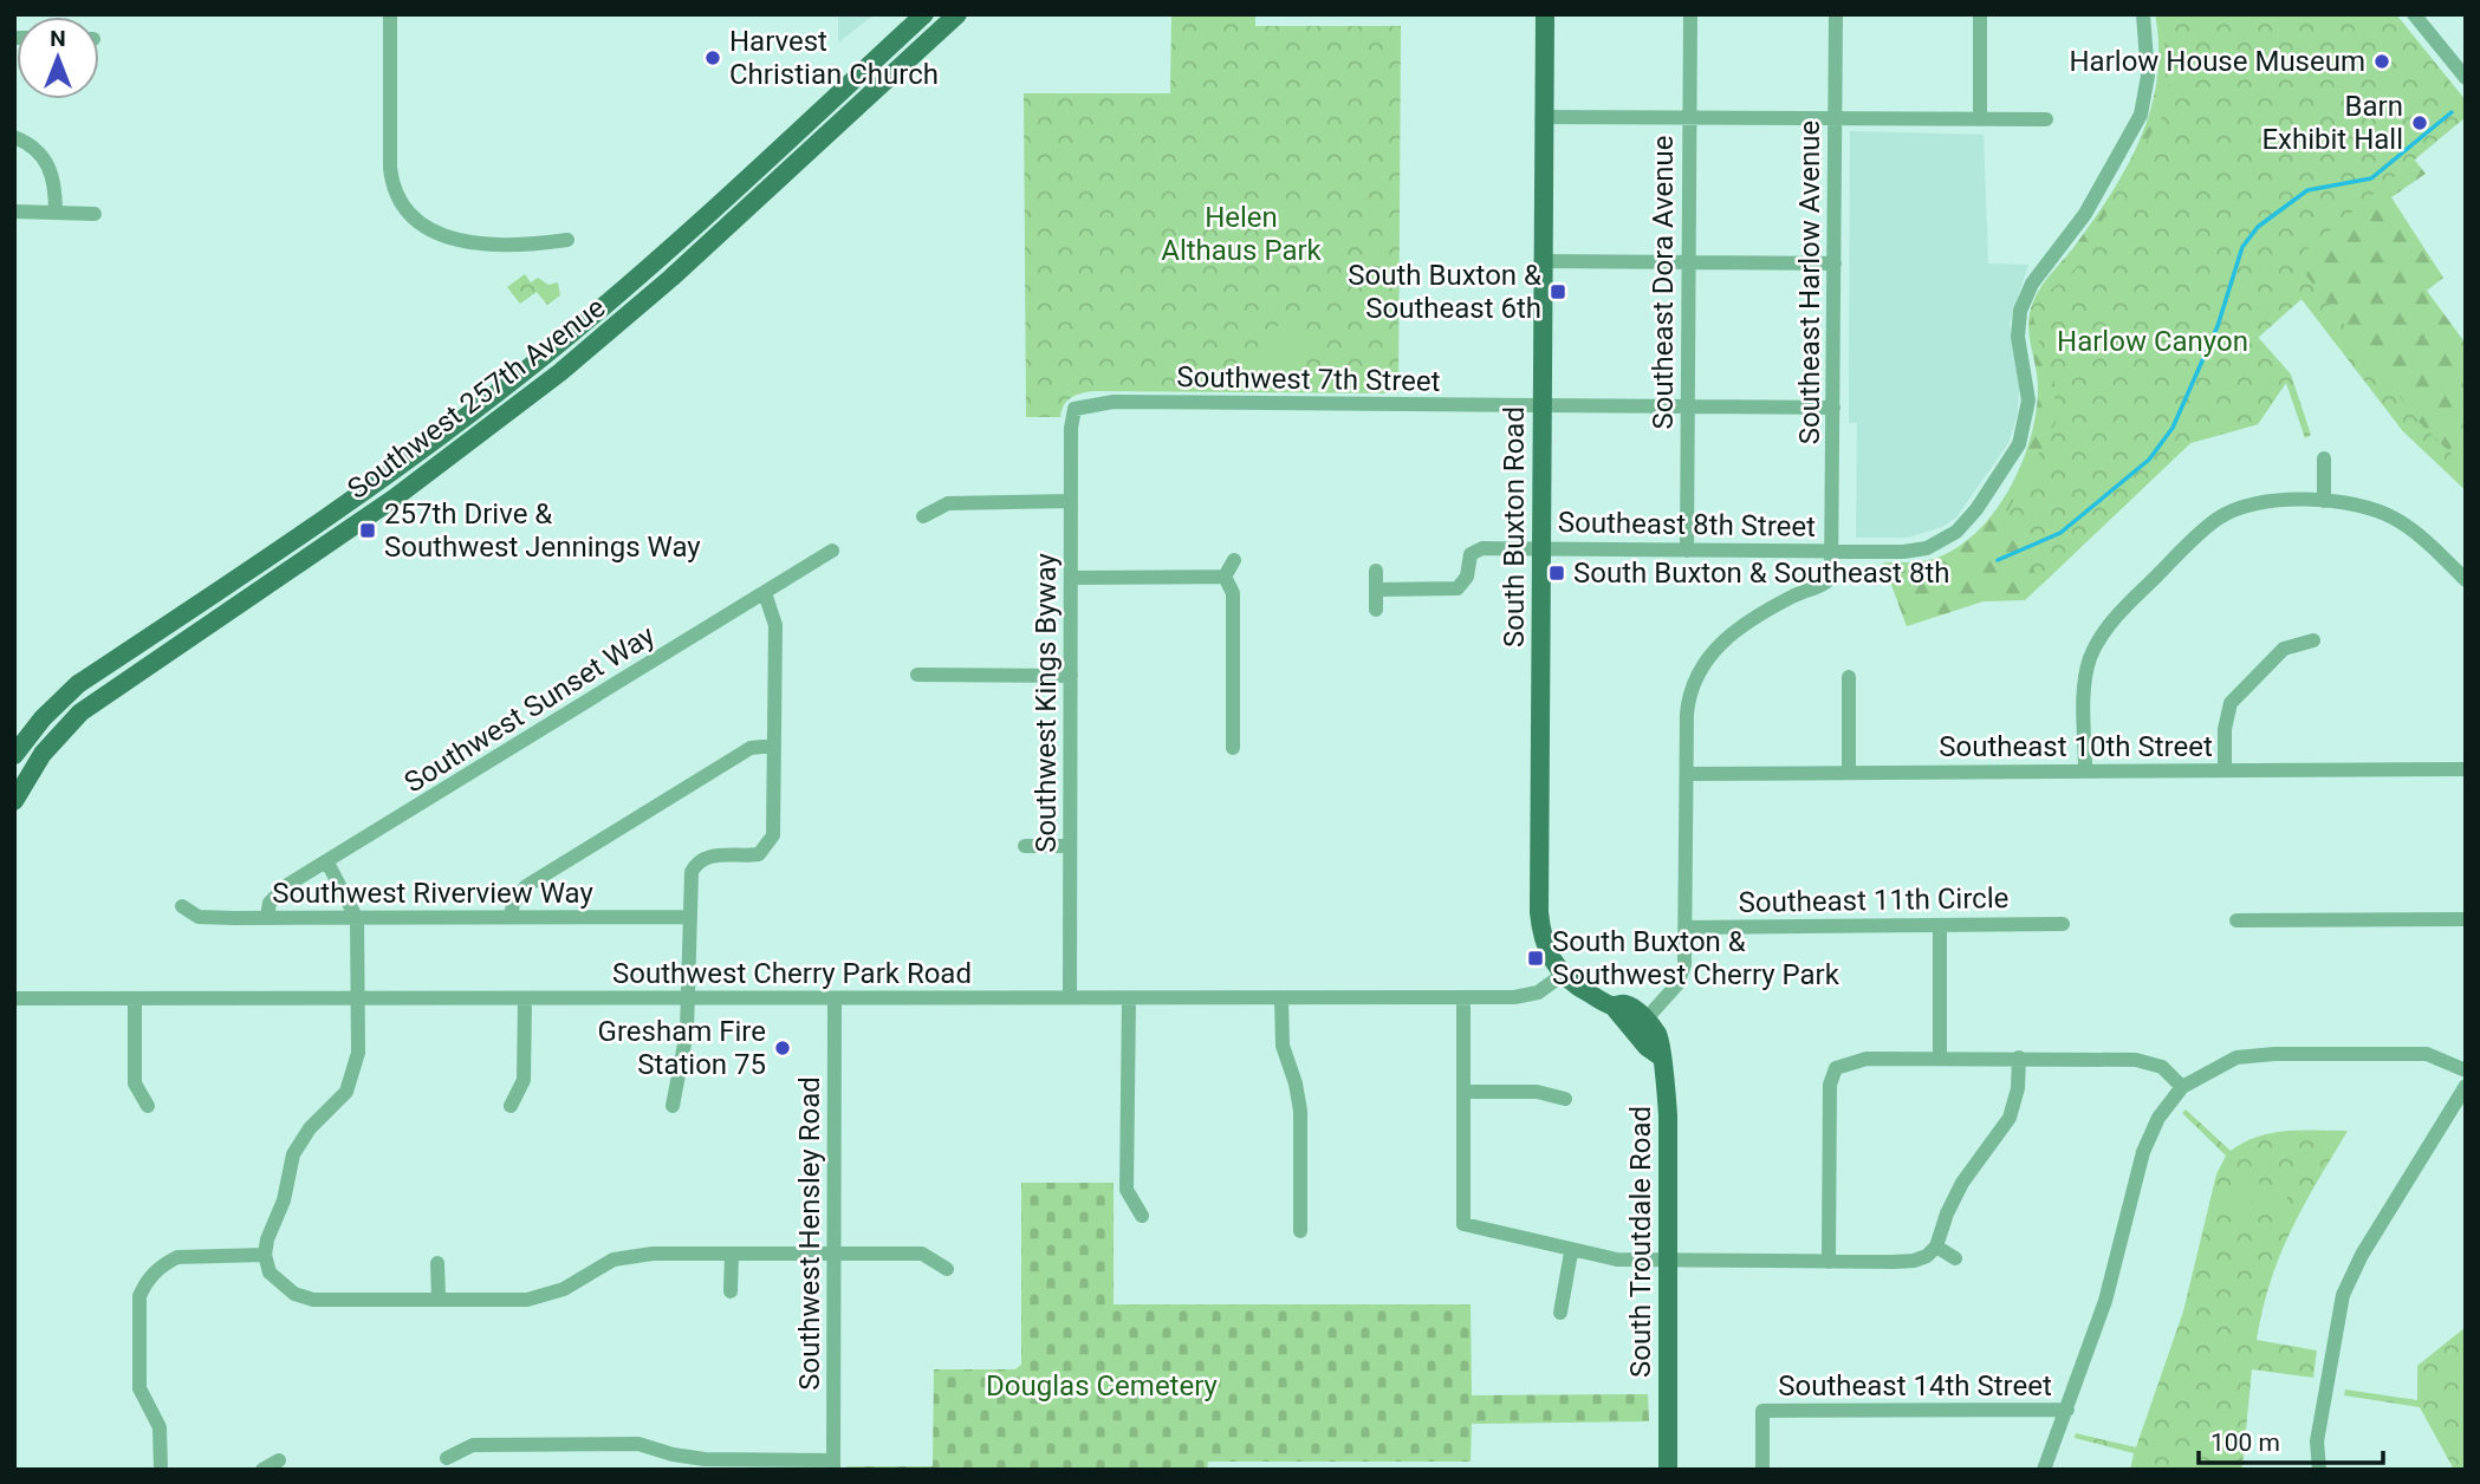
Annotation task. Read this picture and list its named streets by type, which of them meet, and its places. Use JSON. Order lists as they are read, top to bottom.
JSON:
{
  "streets": {
    "main road": ["Southwest 257th Avenue", "South Buxton Road", "South Troutdale Road"],
    "street": [
      "Southeast Dora Avenue",
      "Southeast Harlow Avenue",
      "Southwest 7th Street",
      "Southeast 8th Street",
      "Southwest Kings Byway",
      "Southwest Sunset Way",
      "Southeast 10th Street",
      "Southwest Riverview Way",
      "Southeast 11th Circle",
      "Southwest Cherry Park Road",
      "Southwest Hensley Road",
      "Southeast 14th Street"
    ]
  },
  "crossings": [
    ["Southeast Dora Avenue", "Southwest 7th Street"],
    ["Southeast Dora Avenue", "Southeast 8th Street"],
    ["Southeast Harlow Avenue", "Southwest 7th Street"],
    ["Southeast Harlow Avenue", "Southeast 8th Street"],
    ["Southwest 7th Street", "South Buxton Road"],
    ["Southwest 7th Street", "Southwest Kings Byway"],
    ["Southeast 8th Street", "South Buxton Road"],
    ["South Buxton Road", "Southwest Cherry Park Road"],
    ["South Buxton Road", "South Troutdale Road"],
    ["Southwest Kings Byway", "Southwest Cherry Park Road"],
    ["Southwest Sunset Way", "Southwest Riverview Way"],
    ["Southwest Cherry Park Road", "Southwest Hensley Road"]
  ],
  "parks": ["Helen Althaus Park", "Harlow Canyon", "Douglas Cemetery"],
  "places": {
    "other": [
      "Harvest Christian Church",
      "Harlow House Museum",
      "Barn Exhibit Hall",
      "Gresham Fire Station 75"
    ],
    "transit": [
      "South Buxton & Southeast 6th",
      "257th Drive & Southwest Jennings Way",
      "South Buxton & Southeast 8th",
      "South Buxton & Southwest Cherry Park"
    ]
  },
  "scale_bar": "100 m",
  "north": "top"
}
